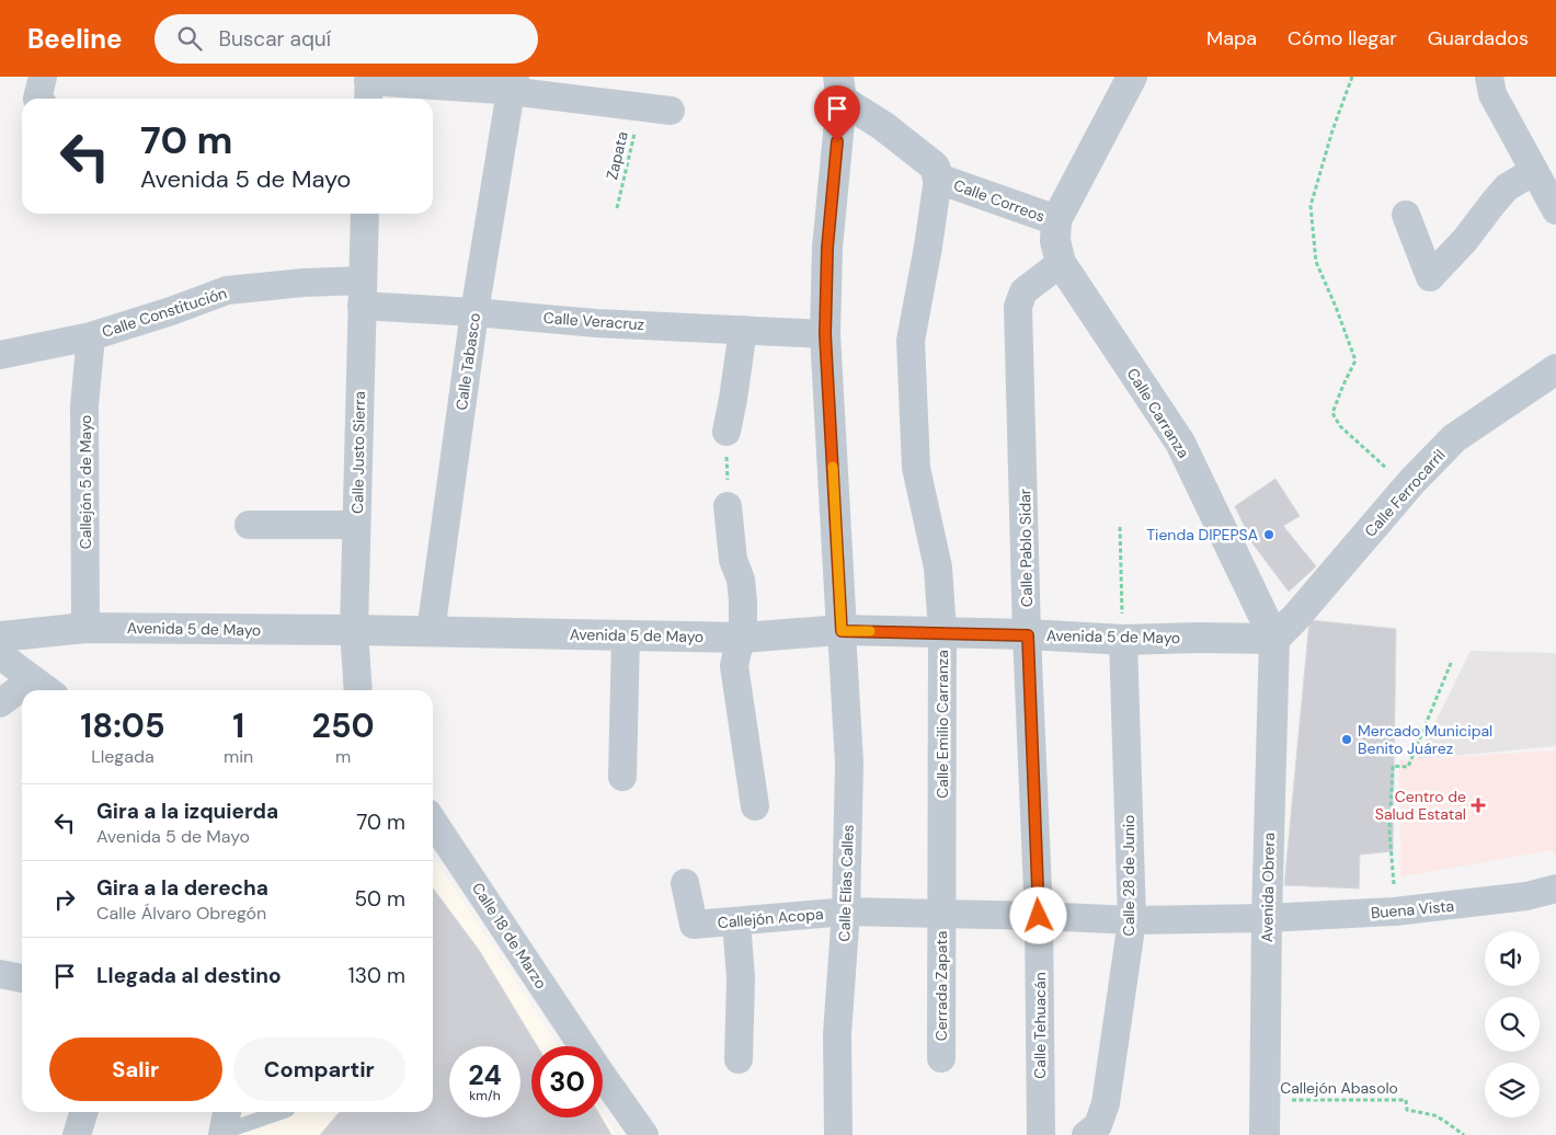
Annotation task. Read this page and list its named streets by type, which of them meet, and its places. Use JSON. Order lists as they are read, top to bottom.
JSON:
{
  "streets": {
    "street": [
      "Calle Correos",
      "Calle Constitución",
      "Calle Veracruz",
      "Calle Tabasco",
      "Calle Carranza",
      "Calle Justo Sierra",
      "Callejón 5 de Mayo",
      "Calle Ferrocarril",
      "Calle Pablo Sidar",
      "Avenida 5 de Mayo",
      "Calle Emilio Carranza",
      "Calle 28 de Junio",
      "Calle Elías Calles",
      "Avenida Obrera",
      "Buena Vista",
      "Callejón Acopa",
      "Calle 18 de Marzo",
      "Cerrada Zapata",
      "Calle Tehuacán"
    ],
    "path": ["Zapata", "Callejón Abasolo"]
  },
  "crossings": [
    ["Calle Correos", "Calle Carranza"],
    ["Calle Correos", "Calle Emilio Carranza"],
    ["Calle Constitución", "Calle Veracruz"],
    ["Calle Constitución", "Calle Justo Sierra"],
    ["Calle Constitución", "Callejón 5 de Mayo"],
    ["Calle Veracruz", "Calle Tabasco"],
    ["Calle Veracruz", "Calle Justo Sierra"],
    ["Calle Tabasco", "Avenida 5 de Mayo"],
    ["Calle Carranza", "Calle Ferrocarril"],
    ["Calle Carranza", "Calle Pablo Sidar"],
    ["Calle Carranza", "Avenida 5 de Mayo"],
    ["Calle Carranza", "Avenida Obrera"],
    ["Calle Justo Sierra", "Avenida 5 de Mayo"],
    ["Callejón 5 de Mayo", "Avenida 5 de Mayo"],
    ["Calle Ferrocarril", "Avenida 5 de Mayo"],
    ["Calle Ferrocarril", "Avenida Obrera"],
    ["Calle Pablo Sidar", "Avenida 5 de Mayo"],
    ["Calle Pablo Sidar", "Buena Vista"],
    ["Calle Pablo Sidar", "Callejón Acopa"],
    ["Calle Pablo Sidar", "Calle Tehuacán"],
    ["Avenida 5 de Mayo", "Calle Emilio Carranza"],
    ["Avenida 5 de Mayo", "Calle 28 de Junio"],
    ["Avenida 5 de Mayo", "Calle Elías Calles"],
    ["Avenida 5 de Mayo", "Avenida Obrera"],
    ["Calle Emilio Carranza", "Callejón Acopa"],
    ["Calle Emilio Carranza", "Cerrada Zapata"],
    ["Calle 28 de Junio", "Buena Vista"],
    ["Calle Elías Calles", "Callejón Acopa"],
    ["Avenida Obrera", "Buena Vista"],
    ["Avenida Obrera", "Callejón Abasolo"],
    ["Buena Vista", "Callejón Acopa"],
    ["Buena Vista", "Calle Tehuacán"],
    ["Callejón Acopa", "Cerrada Zapata"],
    ["Callejón Acopa", "Calle Tehuacán"]
  ],
  "places": {
    "other": ["Tienda DIPEPSA", "Mercado Municipal Benito Juárez"],
    "health": ["Centro de Salud Estatal"]
  },
  "page": {
    "header": "Beeline",
    "search": "Buscar aquí",
    "nav": ["Mapa", "Cómo llegar", "Guardados"],
    "turn": ["70 m", "Avenida 5 de Mayo"],
    "eta": [
      "18:05",
      "Llegada",
      "1",
      "min",
      "250",
      "m"
    ],
    "list": [
      {
        "name": "Gira a la izquierda",
        "note": "Avenida 5 de Mayo",
        "value": "70 m"
      },
      {
        "name": "Gira a la derecha",
        "note": "Calle Álvaro Obregón",
        "value": "50 m"
      },
      {
        "name": "Llegada al destino",
        "value": "130 m"
      }
    ],
    "buttons": ["Salir", "Compartir"],
    "speed": "24 km/h",
    "limit": "30"
  }
}
